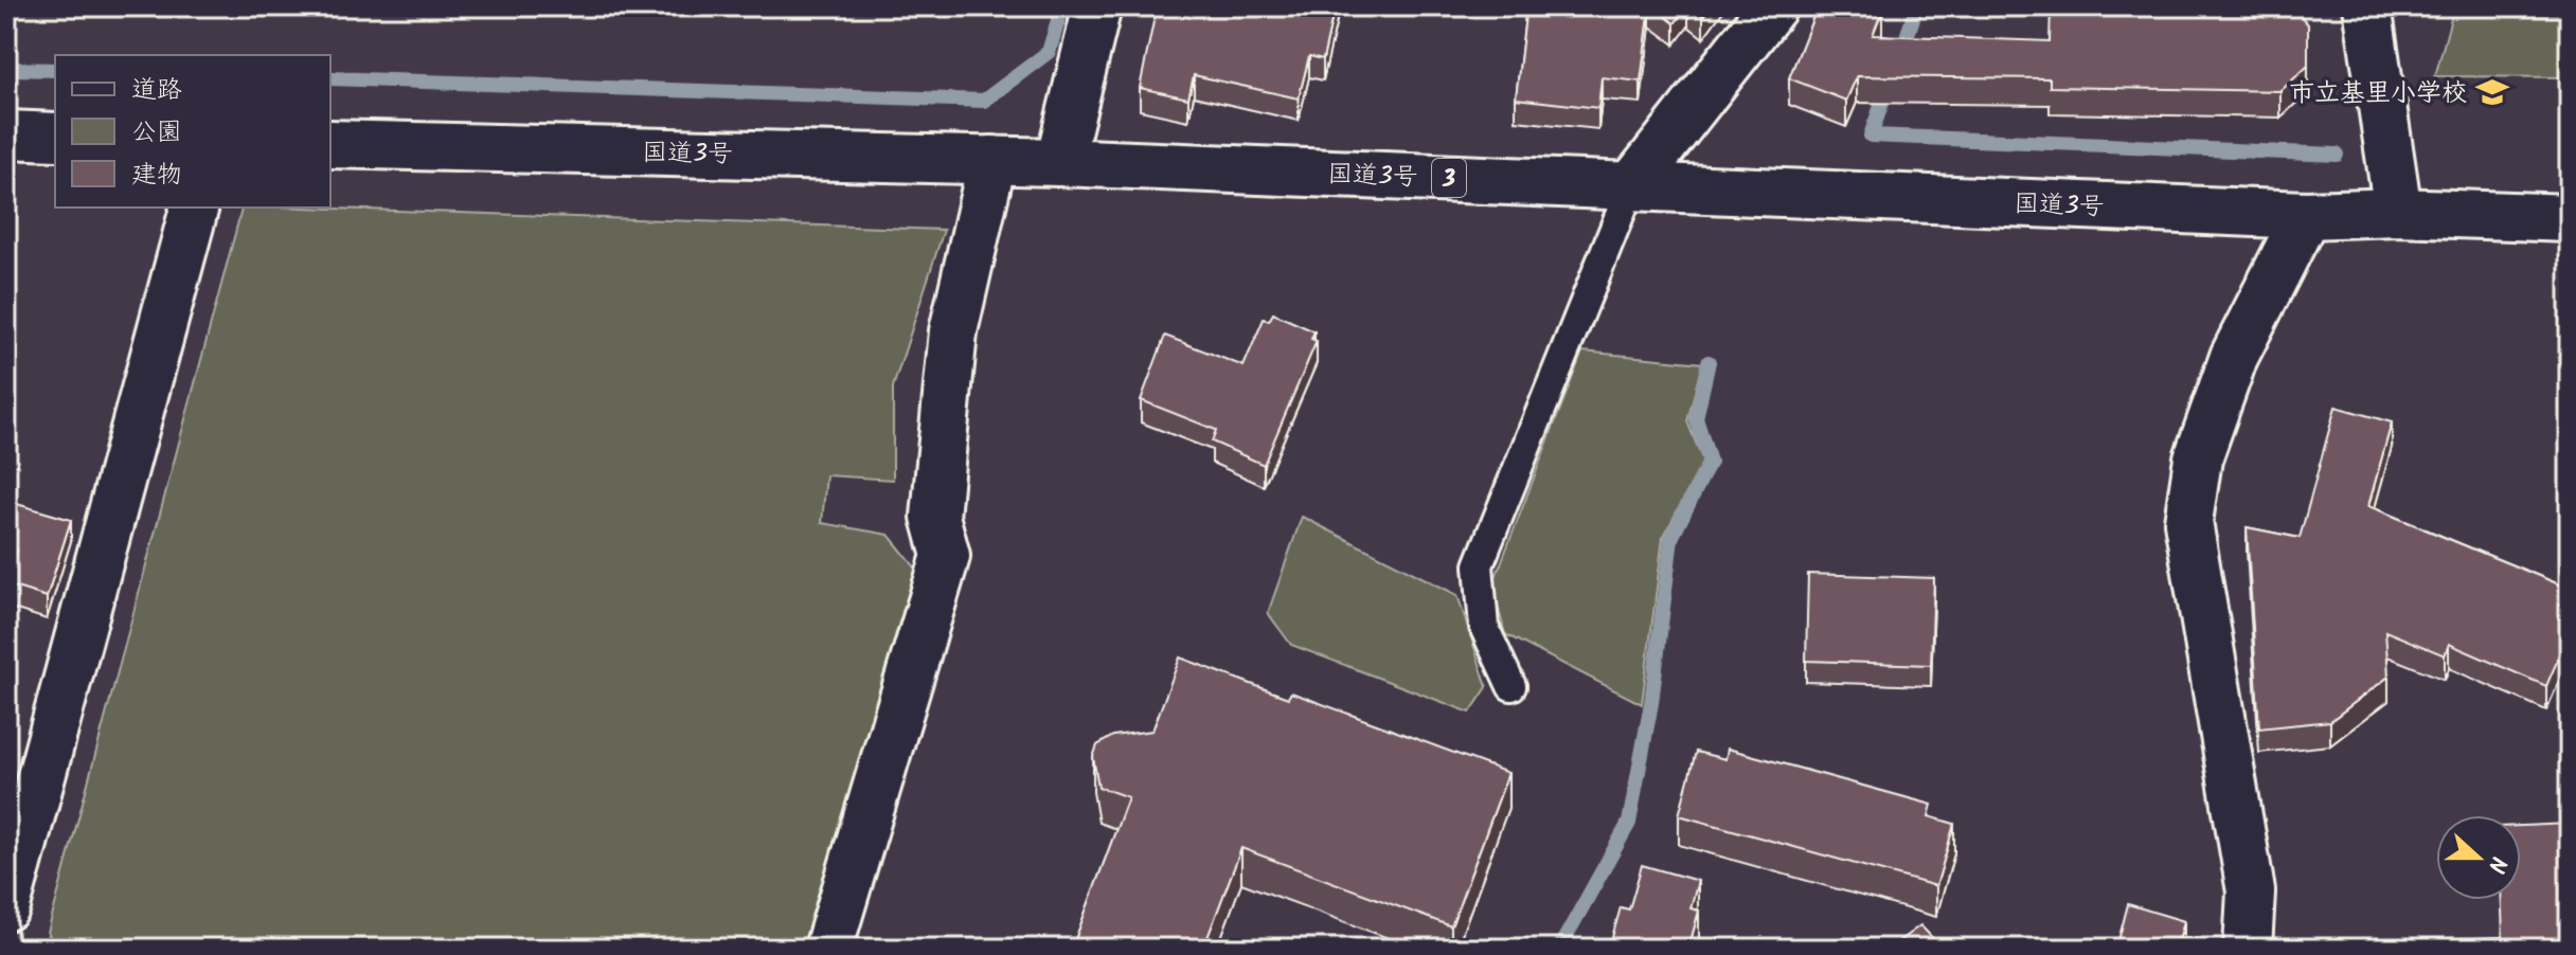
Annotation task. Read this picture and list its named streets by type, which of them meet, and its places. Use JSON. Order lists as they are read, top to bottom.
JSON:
{
  "streets": {
    "main road": ["国道3号", "3"]
  },
  "places": {
    "school or university": ["市立基里小学校"]
  },
  "legend": ["道路", "公園", "建物"],
  "north": "right"
}
